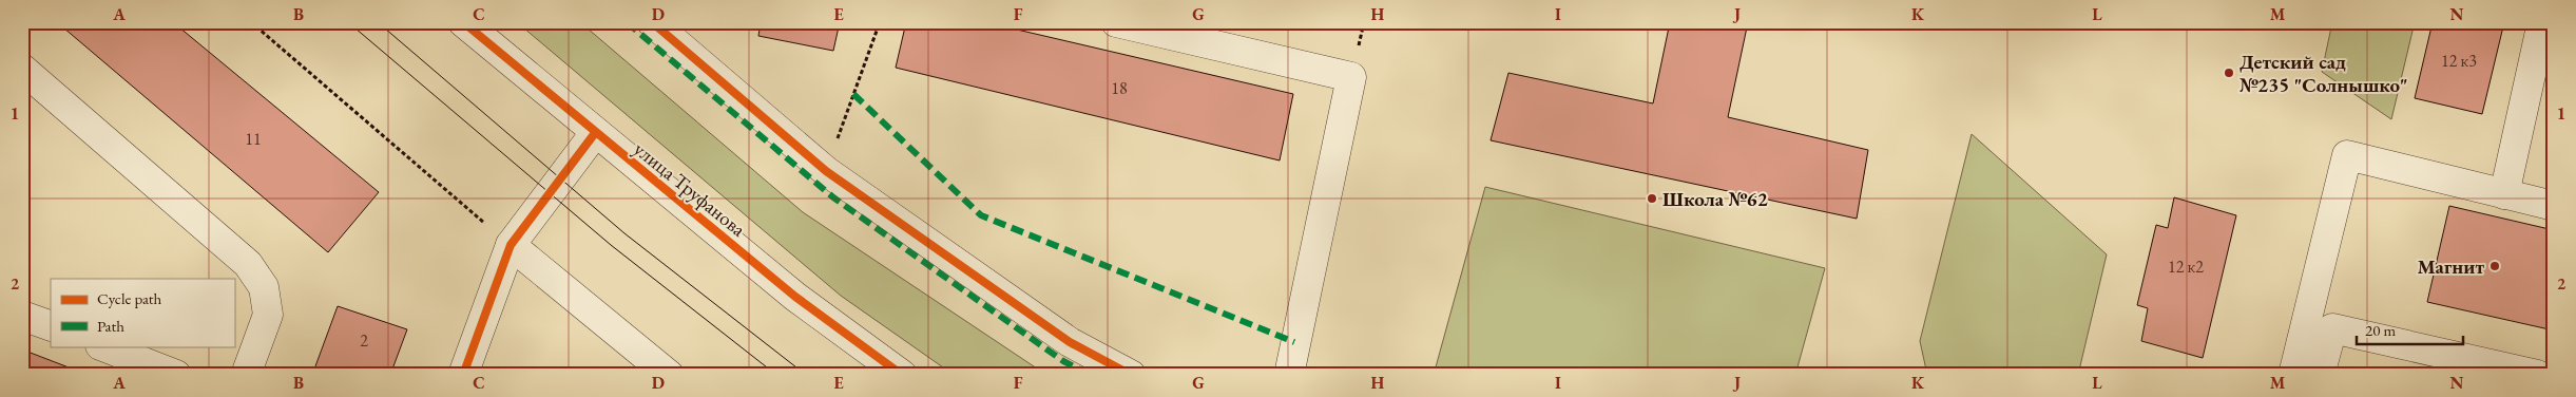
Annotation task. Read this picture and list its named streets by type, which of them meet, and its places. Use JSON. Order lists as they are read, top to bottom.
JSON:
{
  "streets": {
    "street": ["улица Труфанова"]
  },
  "places": ["Детский сад №235 \"Солнышко\"", "Школа №62", "Магнит"],
  "house_numbers": [
    "12 к3",
    "18",
    "11",
    "12 к2",
    "2"
  ],
  "legend": ["Cycle path", "Path"],
  "scale_bar": "20 m",
  "grid": {
    "columns": [
      "A",
      "B",
      "C",
      "D",
      "E",
      "F",
      "G",
      "H",
      "I",
      "J",
      "K",
      "L",
      "M",
      "N"
    ],
    "rows": ["1", "2"]
  }
}
